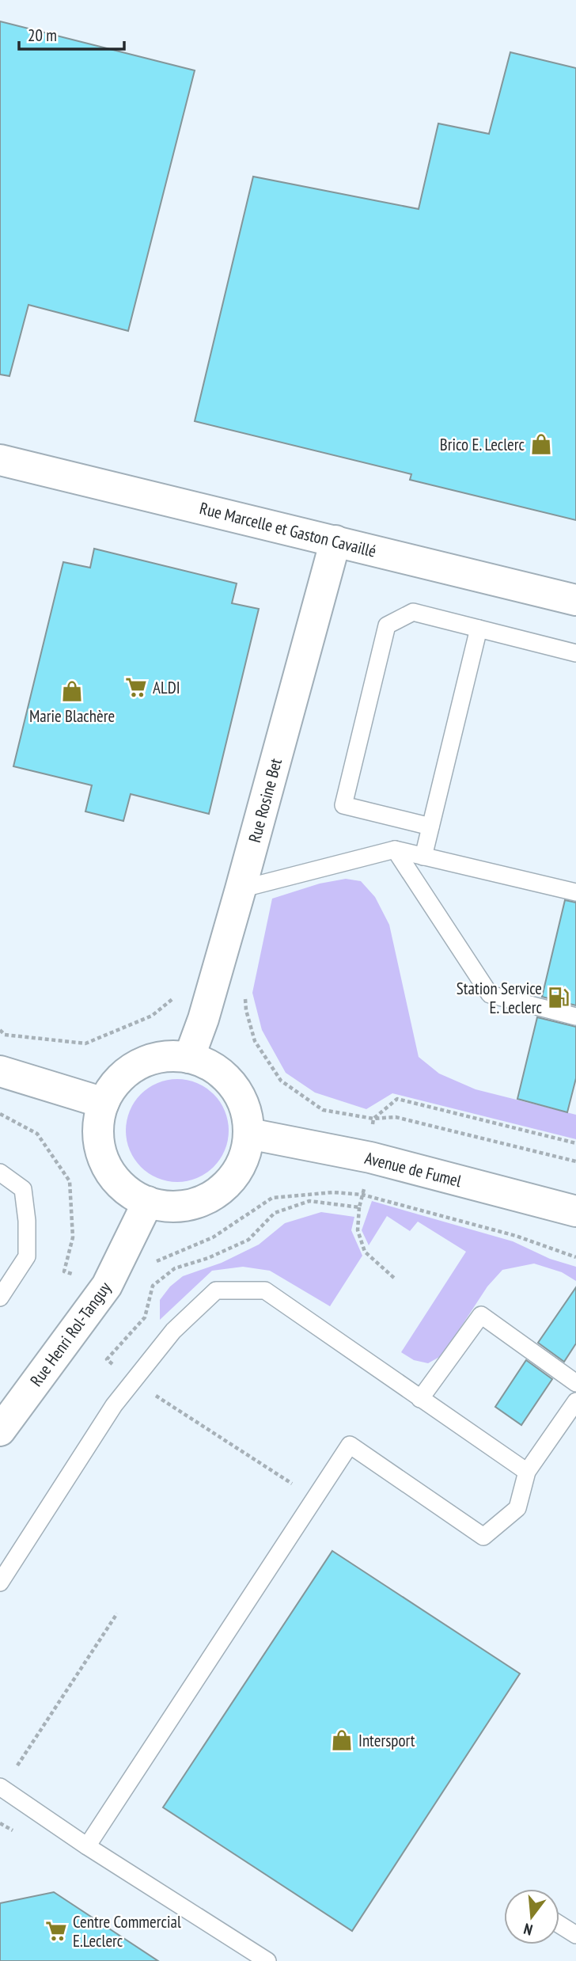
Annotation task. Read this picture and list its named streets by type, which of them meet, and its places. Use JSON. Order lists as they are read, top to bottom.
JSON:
{
  "streets": {
    "street": [
      "Rue Marcelle et Gaston Cavaillé",
      "Rue Rosine Bet",
      "Avenue de Fumel",
      "Rue Henri Rol-Tanguy"
    ]
  },
  "crossings": [
    ["Rue Marcelle et Gaston Cavaillé", "Rue Rosine Bet"],
    ["Rue Rosine Bet", "Avenue de Fumel"],
    ["Rue Rosine Bet", "Rue Henri Rol-Tanguy"],
    ["Avenue de Fumel", "Rue Henri Rol-Tanguy"]
  ],
  "places": {
    "shop": ["Brico E. Leclerc", "Marie Blachère", "Intersport"],
    "supermarket": ["ALDI", "Centre Commercial E.Leclerc"],
    "fuel station": ["Station Service E. Leclerc"]
  },
  "scale_bar": "20 m",
  "north": "bottom"
}
